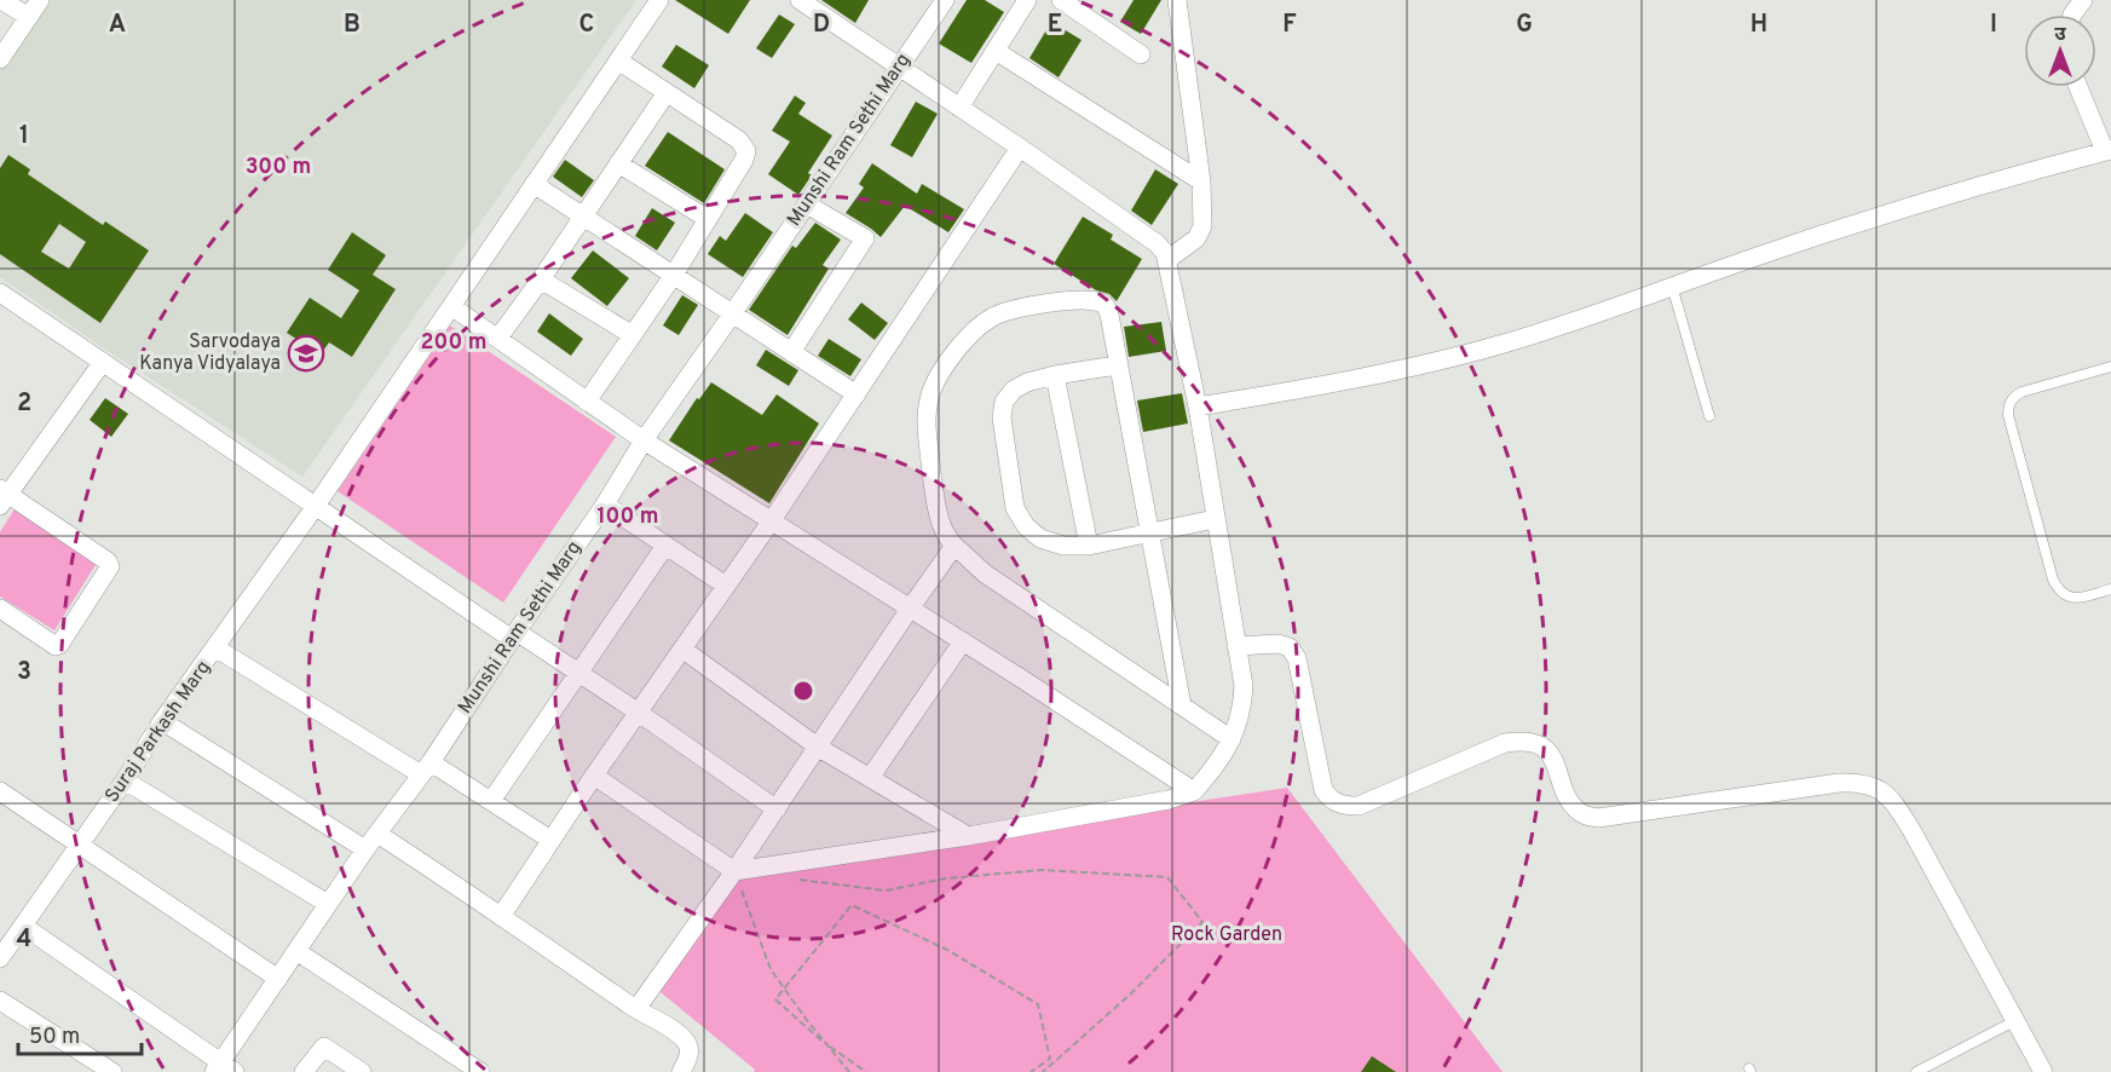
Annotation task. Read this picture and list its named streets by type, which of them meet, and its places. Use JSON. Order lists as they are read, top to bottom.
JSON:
{
  "streets": {
    "street": ["Munshi Ram Sethi Marg", "Suraj Parkash Marg"]
  },
  "parks": ["Rock Garden"],
  "places": {
    "school or university": ["Sarvodaya Kanya Vidyalaya"]
  },
  "scale_bar": "50 m",
  "north": "top",
  "grid": {
    "columns": [
      "A",
      "B",
      "C",
      "D",
      "E",
      "F",
      "G",
      "H",
      "I"
    ],
    "rows": [
      "1",
      "2",
      "3",
      "4"
    ]
  },
  "rings": ["300 m", "200 m", "100 m"]
}
